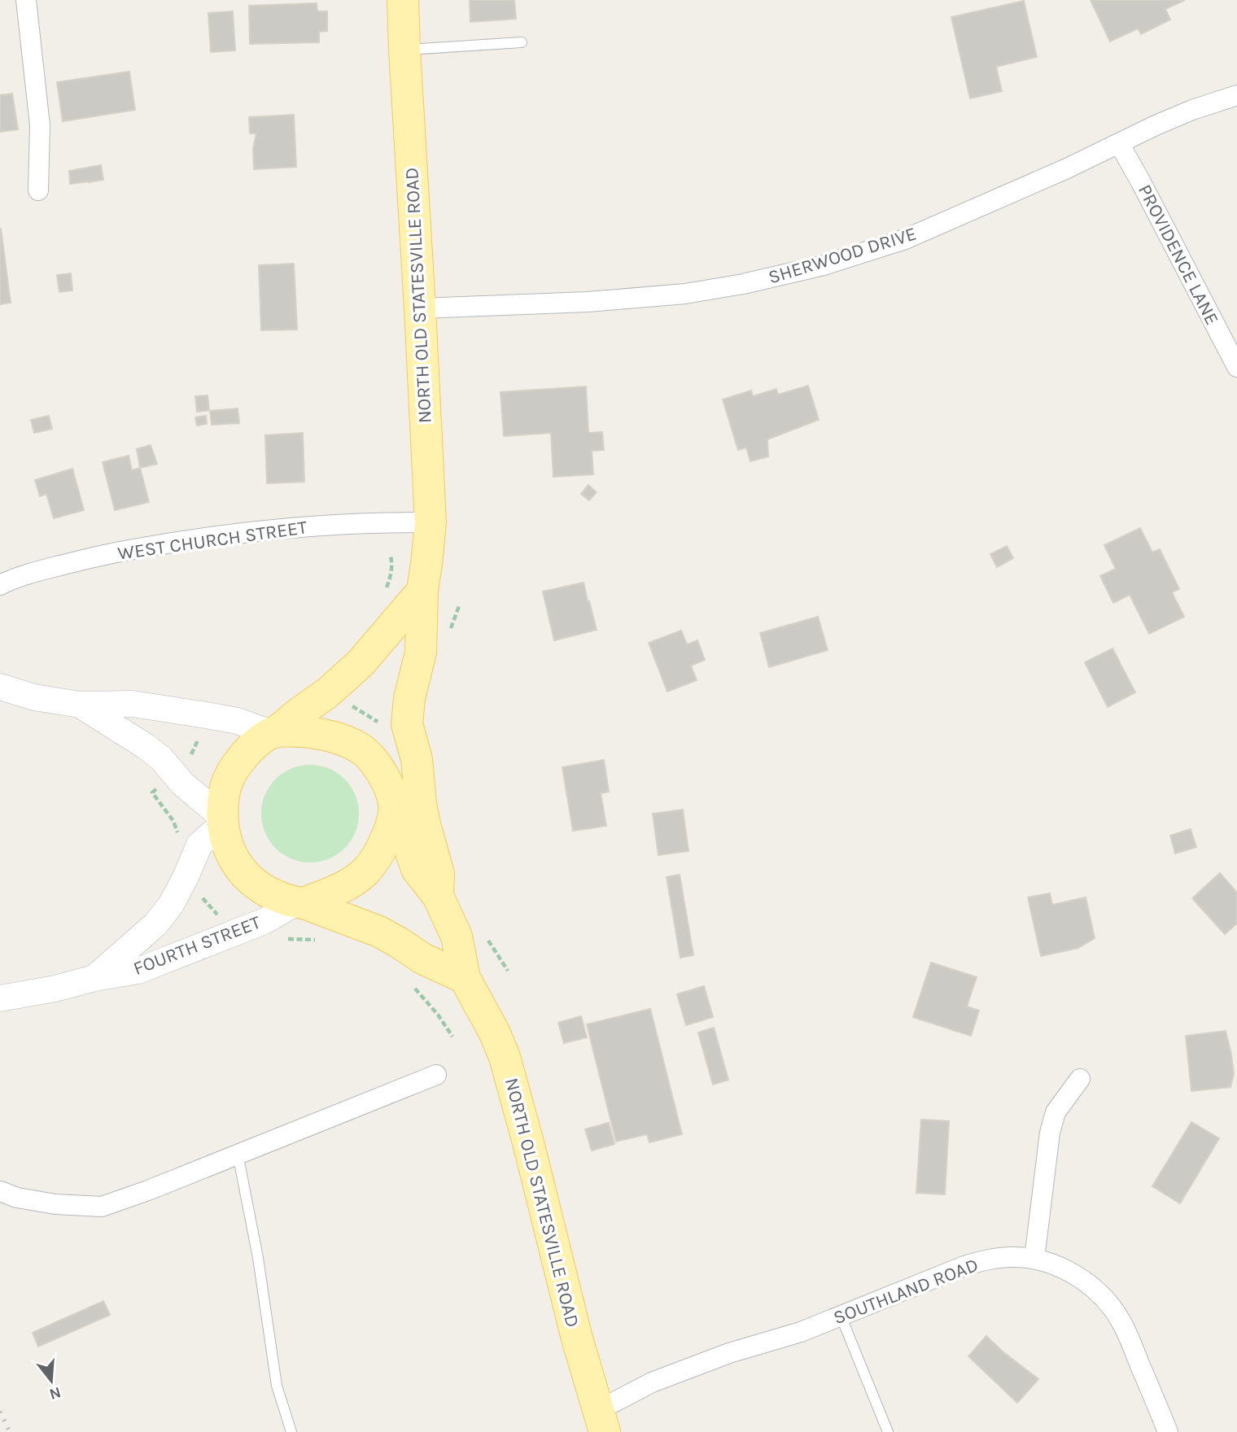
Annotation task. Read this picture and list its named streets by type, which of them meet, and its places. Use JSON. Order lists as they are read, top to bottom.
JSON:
{
  "streets": {
    "main road": ["NORTH OLD STATESVILLE ROAD"],
    "street": [
      "PROVIDENCE LANE",
      "SHERWOOD DRIVE",
      "WEST CHURCH STREET",
      "FOURTH STREET",
      "SOUTHLAND ROAD"
    ]
  },
  "crossings": [
    ["PROVIDENCE LANE", "SHERWOOD DRIVE"],
    ["SHERWOOD DRIVE", "NORTH OLD STATESVILLE ROAD"],
    ["NORTH OLD STATESVILLE ROAD", "WEST CHURCH STREET"],
    ["NORTH OLD STATESVILLE ROAD", "FOURTH STREET"],
    ["NORTH OLD STATESVILLE ROAD", "SOUTHLAND ROAD"]
  ],
  "north": "bottom"
}
